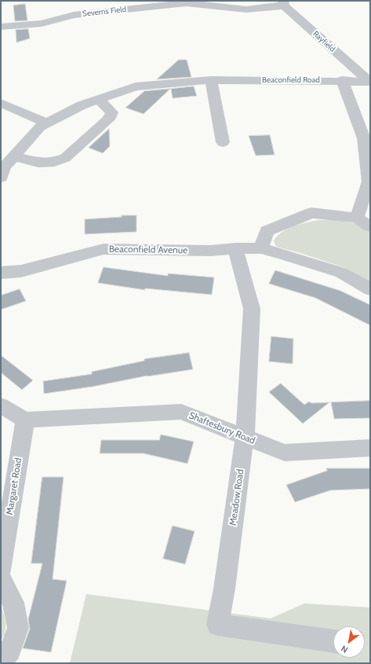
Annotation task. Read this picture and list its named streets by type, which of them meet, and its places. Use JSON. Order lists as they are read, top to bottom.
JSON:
{
  "streets": {
    "street": [
      "Severns Field",
      "Rayfield",
      "Beaconfield Road",
      "Beaconfield Avenue",
      "Shaftesbury Road",
      "Margaret Road",
      "Meadow Road"
    ]
  },
  "crossings": [
    ["Severns Field", "Rayfield"],
    ["Rayfield", "Beaconfield Road"],
    ["Beaconfield Avenue", "Meadow Road"],
    ["Shaftesbury Road", "Margaret Road"],
    ["Shaftesbury Road", "Meadow Road"]
  ],
  "north": "bottom left"
}
